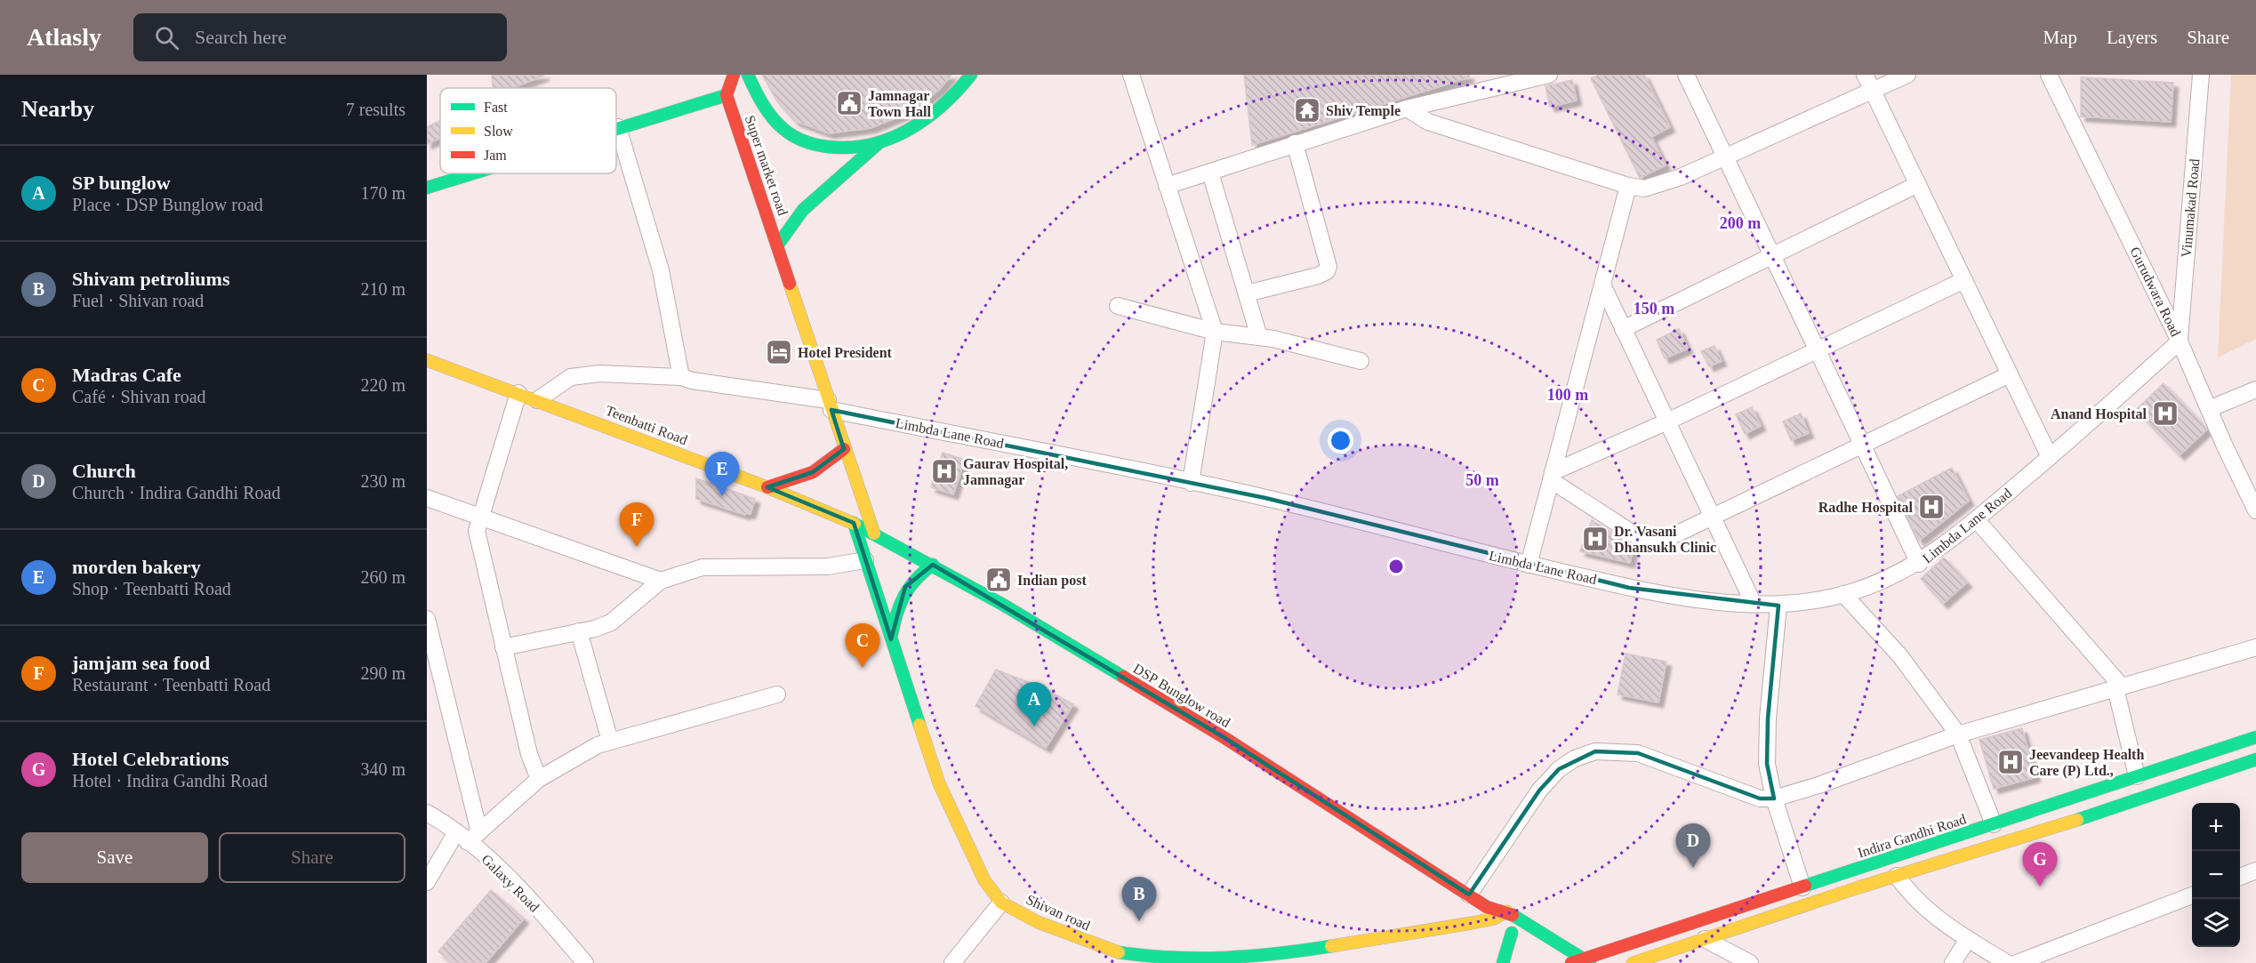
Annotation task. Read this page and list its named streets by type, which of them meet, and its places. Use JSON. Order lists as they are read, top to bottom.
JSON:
{
  "streets": {
    "main road": [
      "Super market road",
      "Teenbatti Road",
      "DSP Bunglow road",
      "Indira Gandhi Road",
      "Shivan road"
    ],
    "street": [
      "Vinumakad Road",
      "Gurudwara Road",
      "Limbda Lane Road",
      "Galaxy Road"
    ]
  },
  "crossings": [
    ["Super market road", "Limbda Lane Road"],
    ["Super market road", "DSP Bunglow road"],
    ["Vinumakad Road", "Gurudwara Road"],
    ["Vinumakad Road", "Limbda Lane Road"],
    ["Gurudwara Road", "Limbda Lane Road"],
    ["Teenbatti Road", "Limbda Lane Road"],
    ["Teenbatti Road", "DSP Bunglow road"],
    ["Teenbatti Road", "Shivan road"],
    ["DSP Bunglow road", "Shivan road"],
    ["Indira Gandhi Road", "Shivan road"]
  ],
  "places": {
    "public building": ["Jamnagar Town Hall", "Indian post"],
    "temple": ["Shiv Temple"],
    "hotel": ["Hotel President"],
    "hospital": [
      "Anand Hospital",
      "Gaurav Hospital, Jamnagar",
      "Radhe Hospital",
      "Dr. Vasani Dhansukh Clinic",
      "Jeevandeep Health Care (P) Ltd.,"
    ]
  },
  "legend": ["Fast", "Slow", "Jam"],
  "page": {
    "header": "Atlasly",
    "search": "Search here",
    "nav": ["Map", "Layers", "Share"],
    "heading": ["Nearby", "7 results"],
    "list": [
      {
        "mark": "A",
        "name": "SP bunglow",
        "note": "Place · DSP Bunglow road",
        "value": "170 m"
      },
      {
        "mark": "B",
        "name": "Shivam petroliums",
        "note": "Fuel · Shivan road",
        "value": "210 m"
      },
      {
        "mark": "C",
        "name": "Madras Cafe",
        "note": "Café · Shivan road",
        "value": "220 m"
      },
      {
        "mark": "D",
        "name": "Church",
        "note": "Church · Indira Gandhi Road",
        "value": "230 m"
      },
      {
        "mark": "E",
        "name": "morden bakery",
        "note": "Shop · Teenbatti Road",
        "value": "260 m"
      },
      {
        "mark": "F",
        "name": "jamjam sea food",
        "note": "Restaurant · Teenbatti Road",
        "value": "290 m"
      },
      {
        "mark": "G",
        "name": "Hotel Celebrations",
        "note": "Hotel · Indira Gandhi Road",
        "value": "340 m"
      }
    ],
    "pins": [
      "E",
      "F",
      "C",
      "A",
      "D",
      "G",
      "B"
    ],
    "map_buttons": ["+", "−"],
    "buttons": ["Save", "Share"]
  },
  "rings": [
    "200 m",
    "150 m",
    "100 m",
    "50 m"
  ]
}
